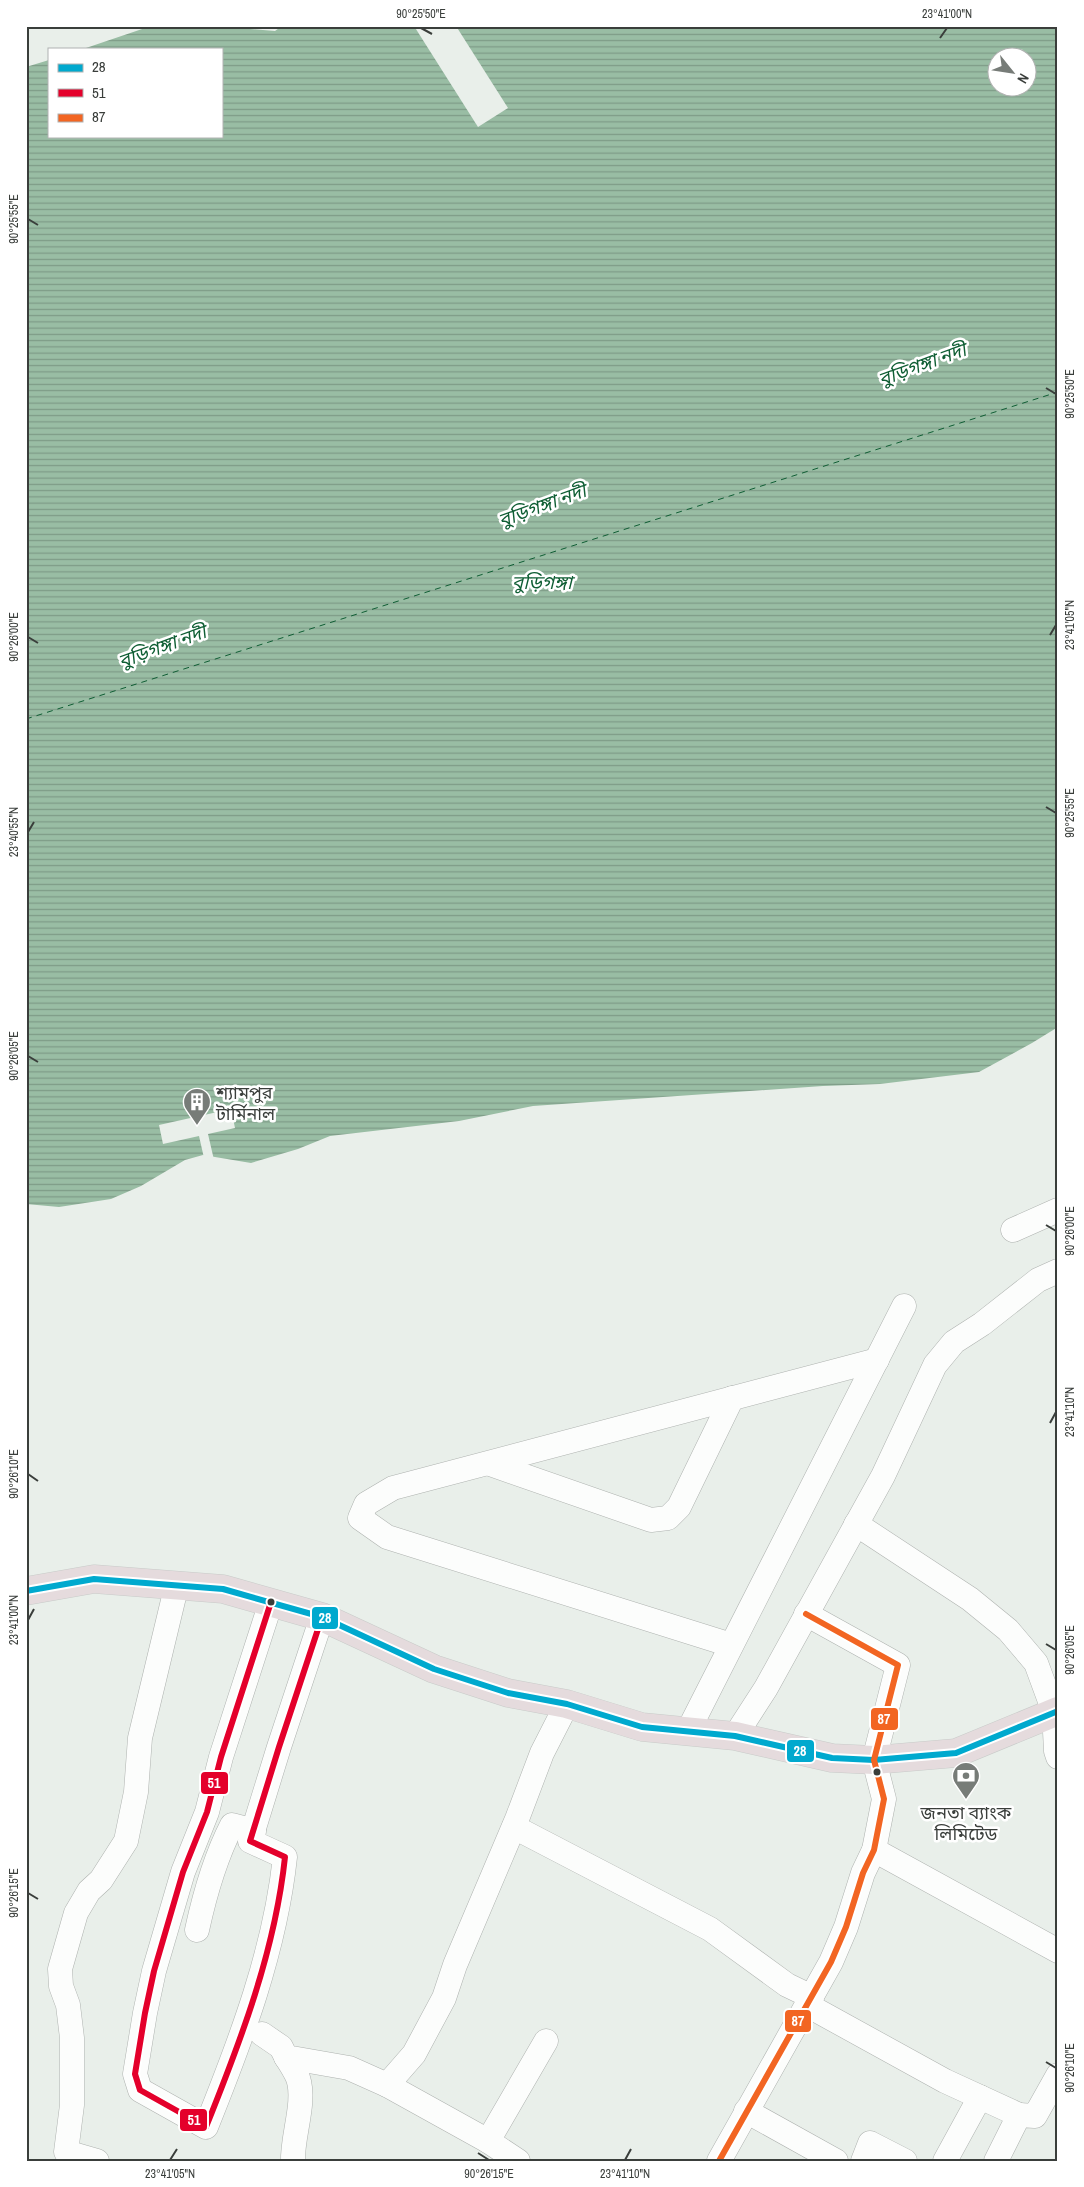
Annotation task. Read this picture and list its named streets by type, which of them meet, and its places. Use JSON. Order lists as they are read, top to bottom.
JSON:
{
  "water": ["বুড়িগঙ্গা নদী", "বুড়িগঙ্গা"],
  "places": {
    "building": ["শ্যামপুর টার্মিনাল"],
    "bank": ["জনতা ব্যাংক লিমিটেড"]
  },
  "lines": ["transit line 28", "transit line 51", "transit line 87"],
  "legend": ["28", "51", "87"],
  "north": "bottom right",
  "coordinates": [
    "90°25'50\"E",
    "23°41'00\"N",
    "90°25'55\"E",
    "23°41'05\"N",
    "90°26'00\"E",
    "23°40'55\"N",
    "90°26'05\"E",
    "23°41'10\"N",
    "90°26'10\"E",
    "90°26'15\"E"
  ]
}
